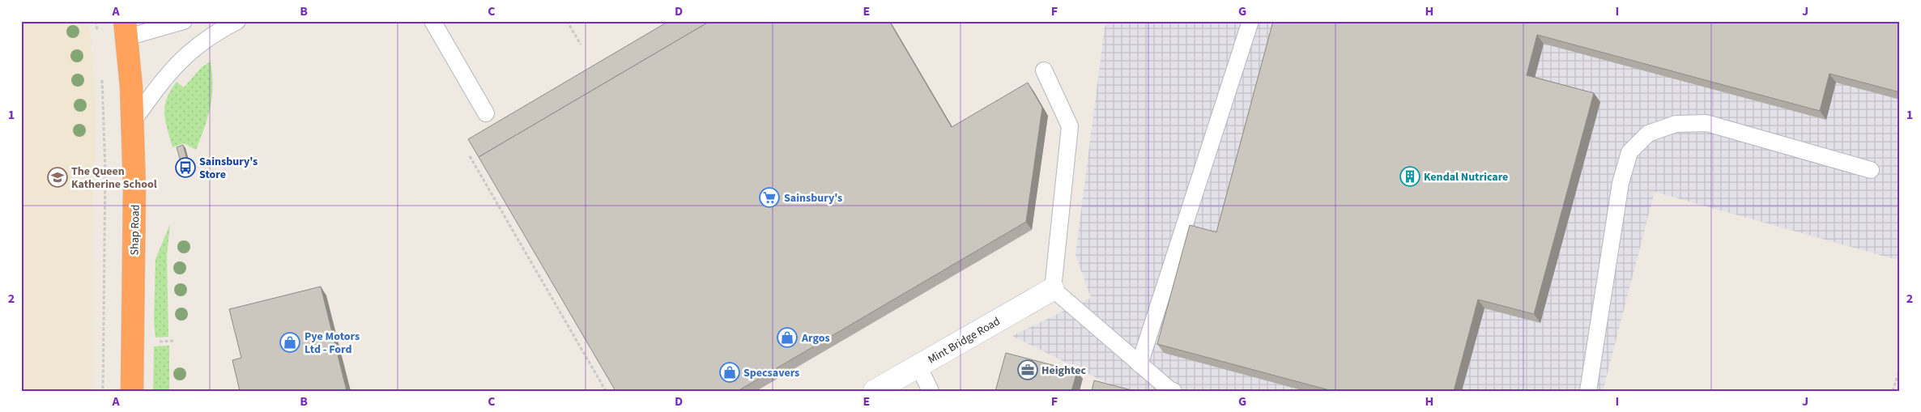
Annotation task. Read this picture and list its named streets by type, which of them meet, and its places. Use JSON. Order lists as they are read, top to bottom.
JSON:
{
  "streets": {
    "highway": ["Shap Road"],
    "street": ["Mint Bridge Road"]
  },
  "places": {
    "bus stop": ["Sainsbury's Store"],
    "building": ["Kendal Nutricare"],
    "school or university": ["The Queen Katherine School"],
    "supermarket": ["Sainsbury's"],
    "shop": ["Argos", "Pye Motors Ltd - Ford", "Specsavers"],
    "office": ["Heightec"]
  },
  "grid": {
    "columns": [
      "A",
      "B",
      "C",
      "D",
      "E",
      "F",
      "G",
      "H",
      "I",
      "J"
    ],
    "rows": ["1", "2"]
  }
}
